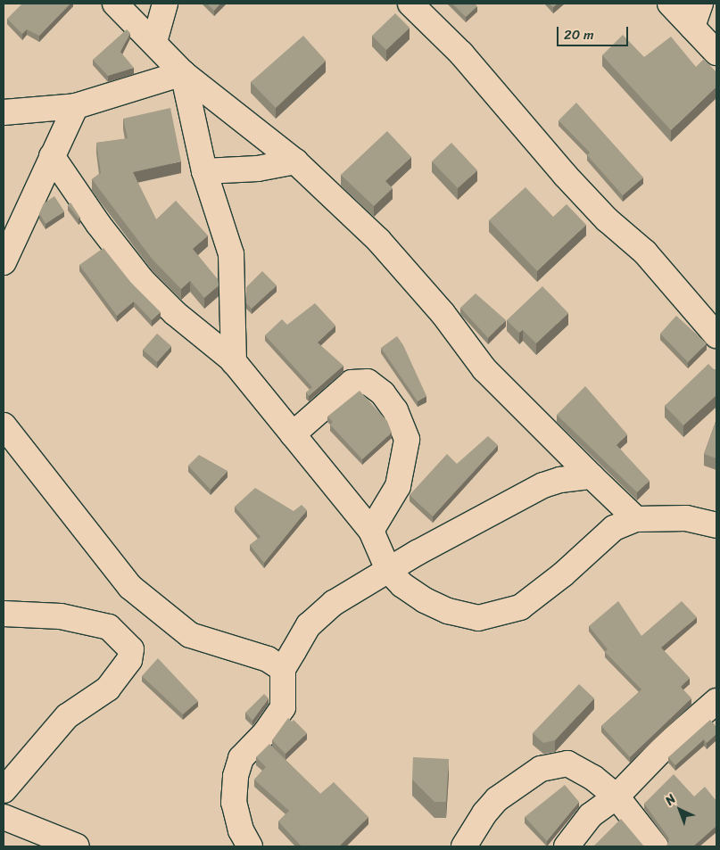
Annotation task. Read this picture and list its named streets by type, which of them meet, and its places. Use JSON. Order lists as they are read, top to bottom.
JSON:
{
  "scale_bar": "20 m",
  "north": "top left"
}
